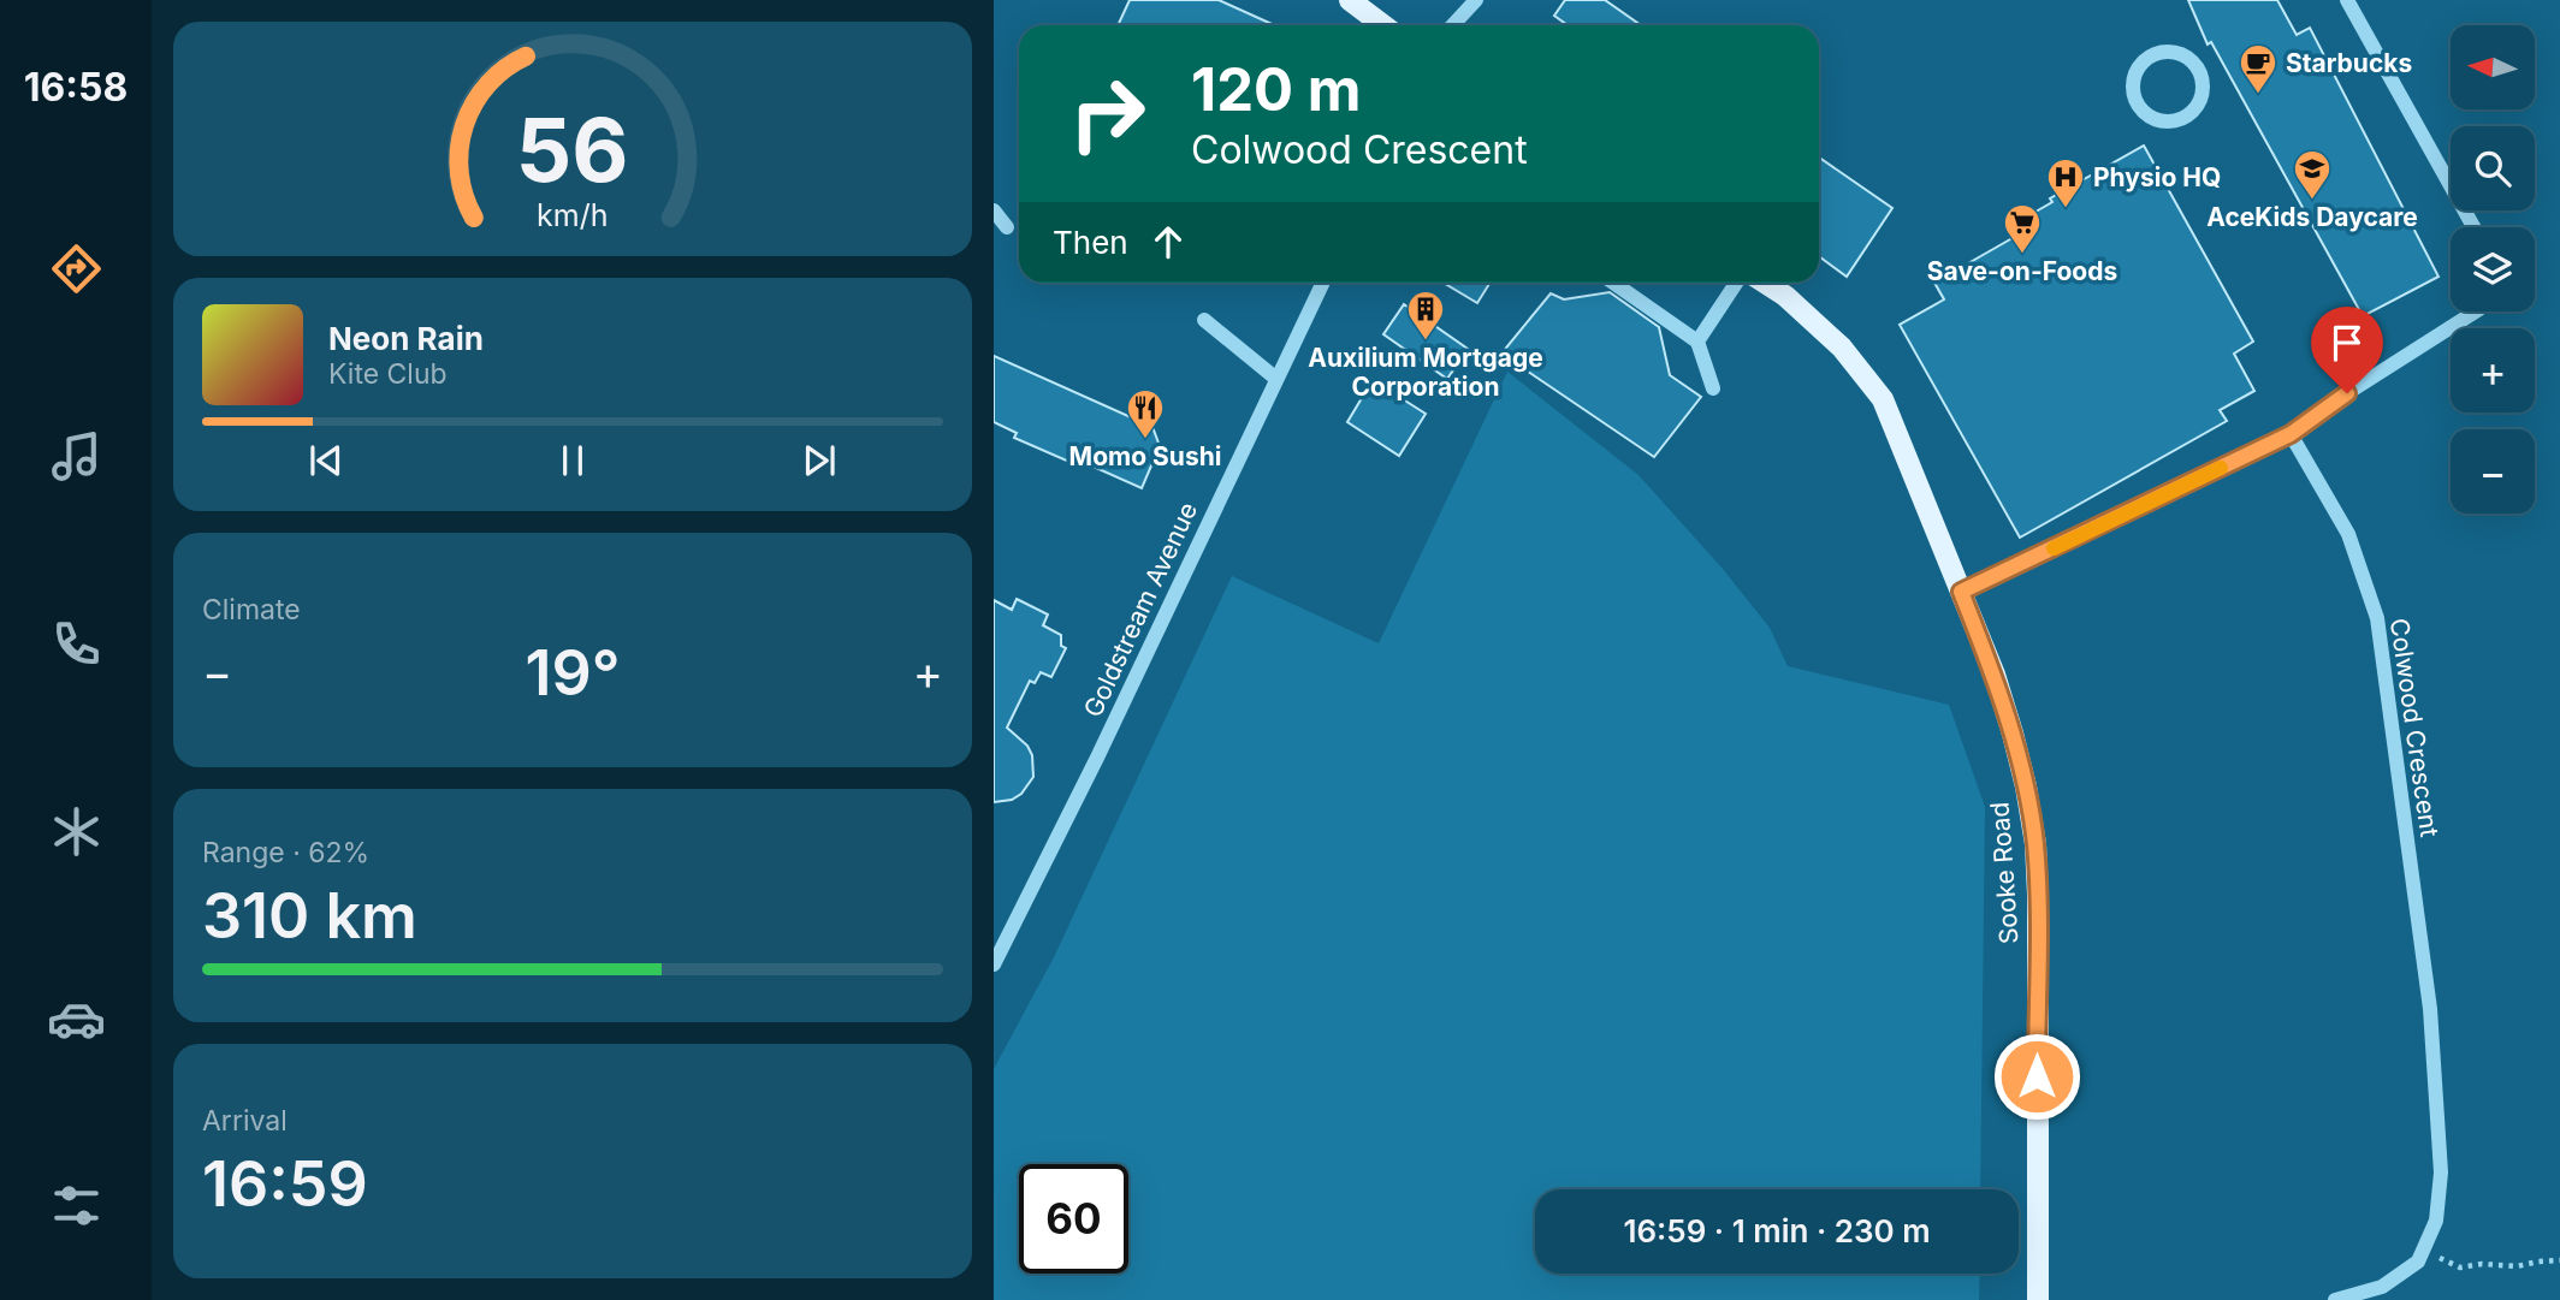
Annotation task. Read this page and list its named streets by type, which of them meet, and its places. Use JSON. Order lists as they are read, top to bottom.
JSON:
{
  "streets": {
    "main road": ["Sooke Road"],
    "street": ["Goldstream Avenue", "Colwood Crescent"]
  },
  "places": {
    "cafe": ["Starbucks"],
    "school or university": ["AceKids Daycare"],
    "hospital": ["Physio HQ"],
    "supermarket": ["Save-on-Foods"],
    "building": ["Auxilium Mortgage Corporation"],
    "restaurant": ["Momo Sushi"]
  },
  "north": "left",
  "page": {
    "tabs": "16:58",
    "map_buttons": ["+", "−"],
    "turn": ["120 m", "Colwood Crescent"],
    "then": "Then",
    "song": ["Neon Rain", "Kite Club"],
    "tile": [
      "Climate",
      ["Range · 62%", "310 km"],
      ["Arrival", "16:59"]
    ],
    "heat": ["−", "19°", "+"],
    "limit": "60",
    "trip": "16:59 · 1 min · 230 m",
    "gauge": ["56", "km/h"]
  }
}
